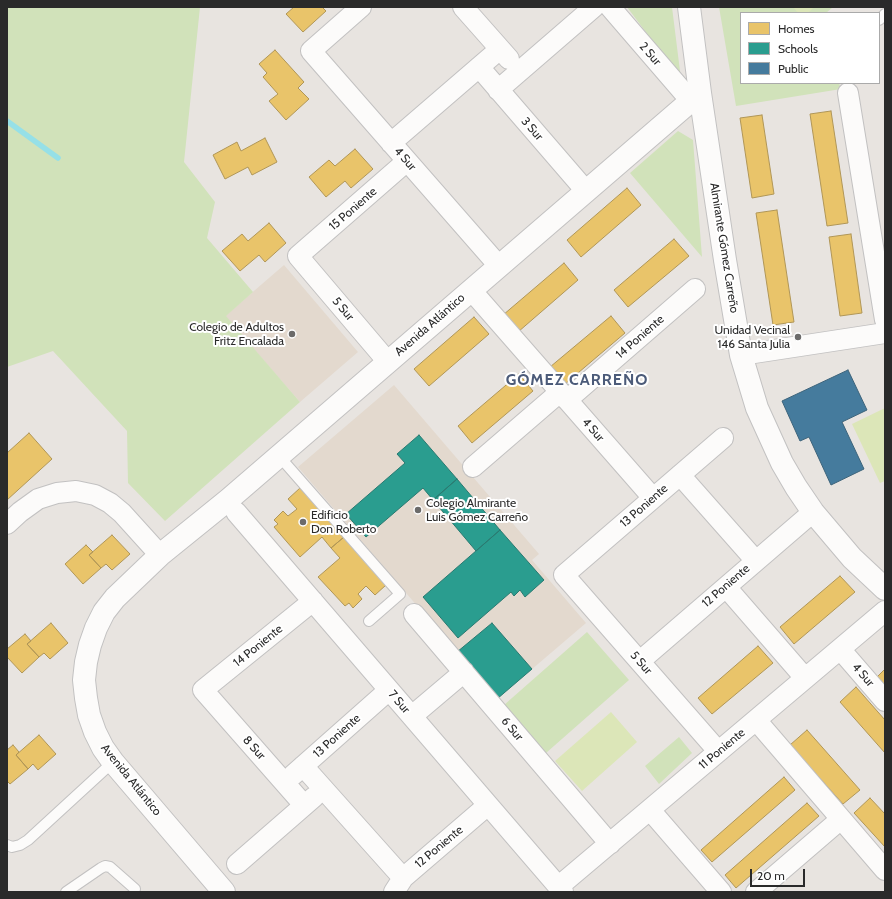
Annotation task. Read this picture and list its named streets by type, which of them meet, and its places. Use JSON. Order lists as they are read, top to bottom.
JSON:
{
  "streets": {
    "street": [
      "2 Sur",
      "3 Sur",
      "4 Sur",
      "15 Poniente",
      "Almirante Gómez Carreño",
      "5 Sur",
      "Avenida Atlántico",
      "14 Poniente",
      "13 Poniente",
      "12 Poniente",
      "7 Sur",
      "6 Sur",
      "8 Sur",
      "11 Poniente"
    ]
  },
  "crossings": [
    ["2 Sur", "Almirante Gómez Carreño"],
    ["2 Sur", "Avenida Atlántico"],
    ["3 Sur", "Avenida Atlántico"],
    ["4 Sur", "15 Poniente"],
    ["4 Sur", "Avenida Atlántico"],
    ["4 Sur", "14 Poniente"],
    ["4 Sur", "13 Poniente"],
    ["4 Sur", "11 Poniente"],
    ["15 Poniente", "5 Sur"],
    ["Almirante Gómez Carreño", "Avenida Atlántico"],
    ["Almirante Gómez Carreño", "12 Poniente"],
    ["5 Sur", "Avenida Atlántico"],
    ["5 Sur", "13 Poniente"],
    ["5 Sur", "12 Poniente"],
    ["5 Sur", "11 Poniente"],
    ["14 Poniente", "7 Sur"],
    ["14 Poniente", "8 Sur"],
    ["13 Poniente", "7 Sur"],
    ["13 Poniente", "8 Sur"],
    ["12 Poniente", "7 Sur"],
    ["7 Sur", "11 Poniente"],
    ["6 Sur", "11 Poniente"]
  ],
  "districts": ["GÓMEZ CARREÑO"],
  "places": [
    "Colegio de Adultos Fritz Encalada",
    "Unidad Vecinal 146 Santa Julia",
    "Colegio Almirante Luis Gómez Carreño",
    "Edificio Don Roberto"
  ],
  "legend": ["Homes", "Schools", "Public"],
  "scale_bar": "20 m"
}
